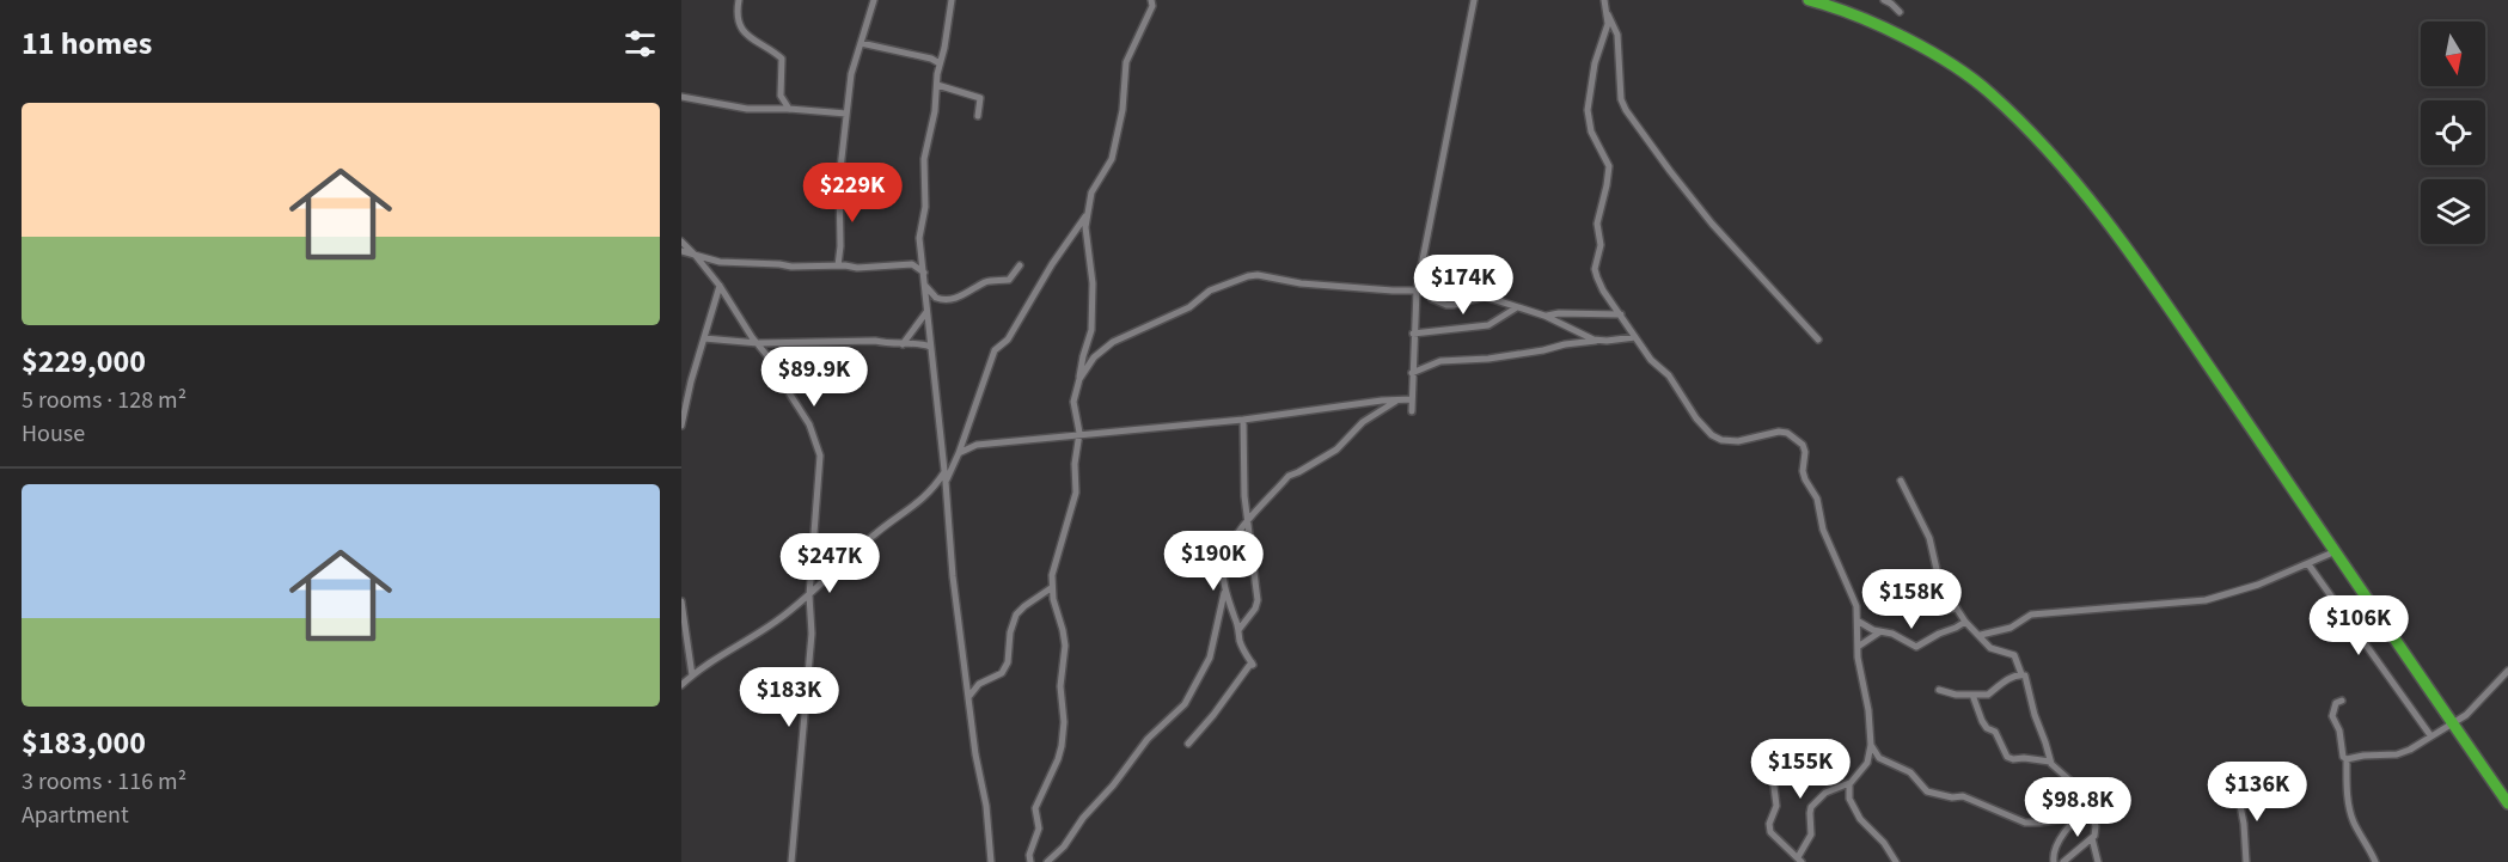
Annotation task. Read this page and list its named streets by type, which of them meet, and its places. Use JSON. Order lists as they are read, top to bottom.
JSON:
{
  "north": "bottom",
  "page": {
    "heading": "11 homes",
    "list": [
      {
        "name": "$229,000",
        "note": "5 rooms · 128 m² · House"
      },
      {
        "name": "$183,000",
        "note": "3 rooms · 116 m² · Apartment"
      }
    ],
    "price": [
      "$229K",
      "$174K",
      "$89.9K",
      "$190K",
      "$247K",
      "$158K",
      "$106K",
      "$183K",
      "$155K",
      "$136K",
      "$98.8K"
    ]
  }
}
